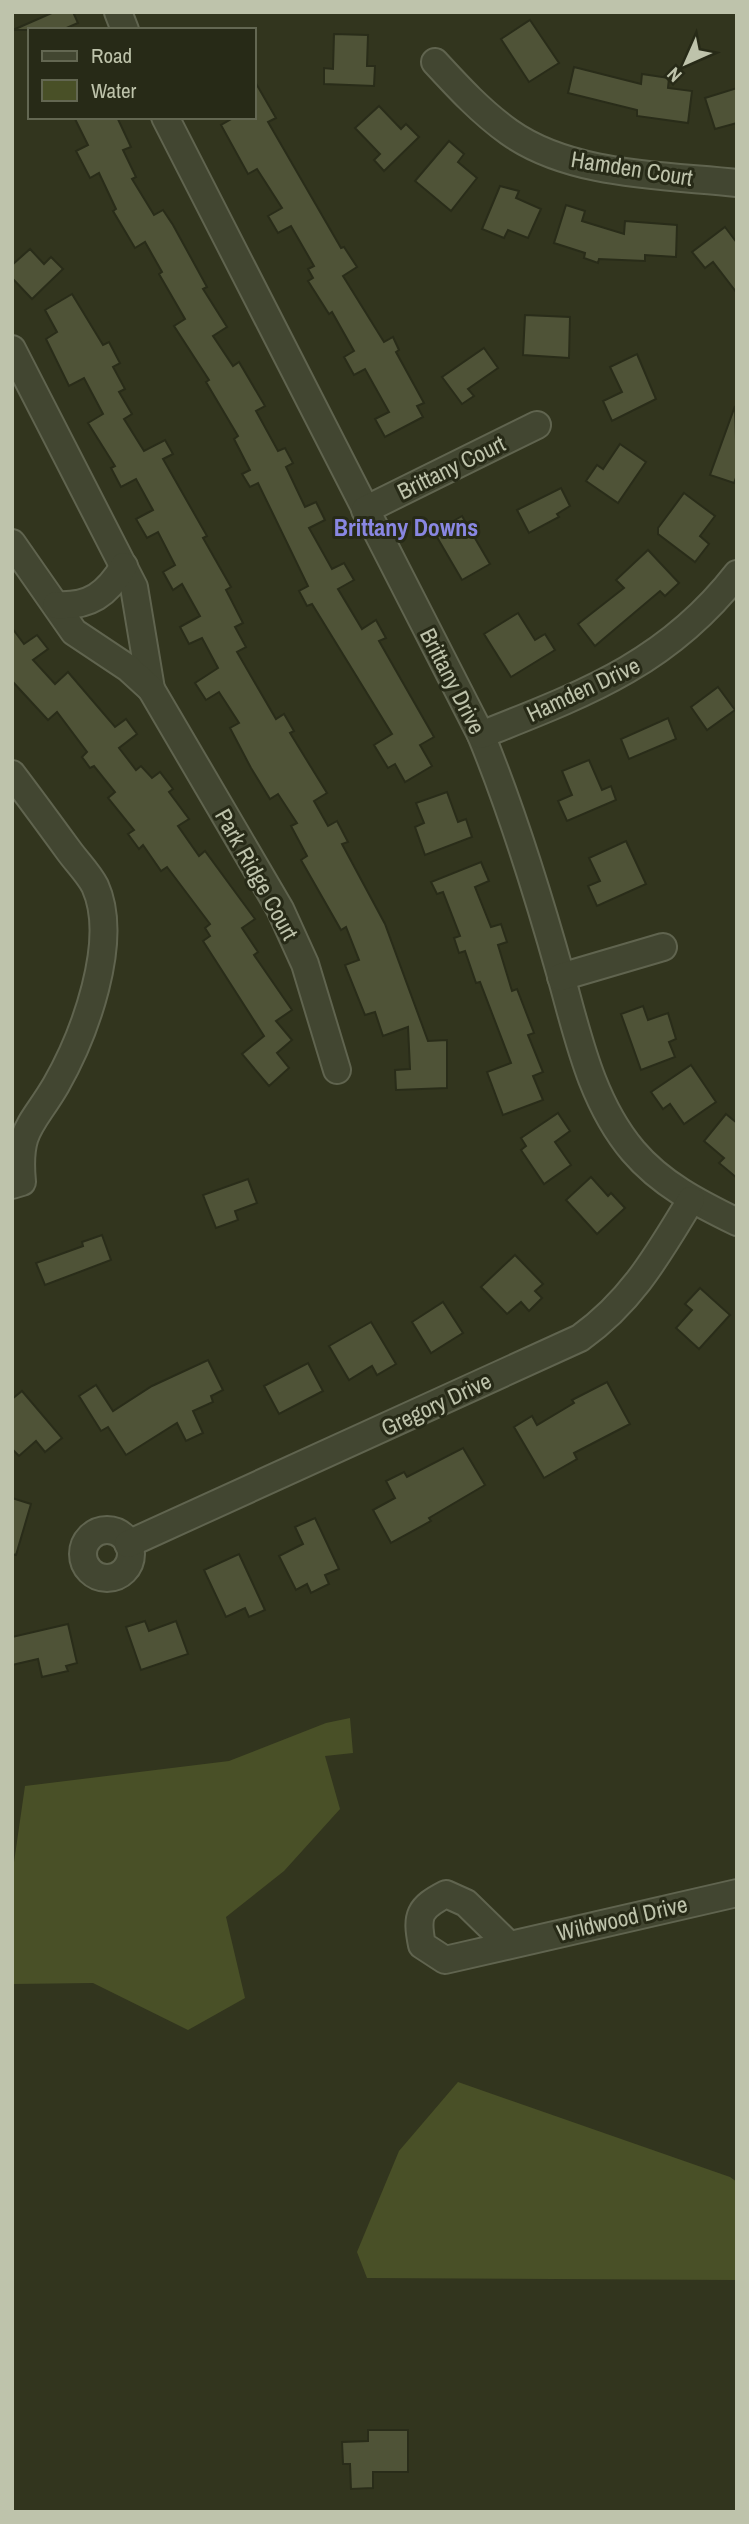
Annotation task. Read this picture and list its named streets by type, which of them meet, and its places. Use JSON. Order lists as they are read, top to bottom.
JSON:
{
  "streets": {
    "street": [
      "Hamden Court",
      "Brittany Court",
      "Brittany Drive",
      "Hamden Drive",
      "Park Ridge Court",
      "Gregory Drive",
      "Wildwood Drive"
    ]
  },
  "crossings": [
    ["Brittany Court", "Brittany Drive"],
    ["Brittany Drive", "Hamden Drive"],
    ["Brittany Drive", "Gregory Drive"]
  ],
  "districts": ["Brittany Downs"],
  "legend": ["Road", "Water"],
  "north": "bottom left"
}
